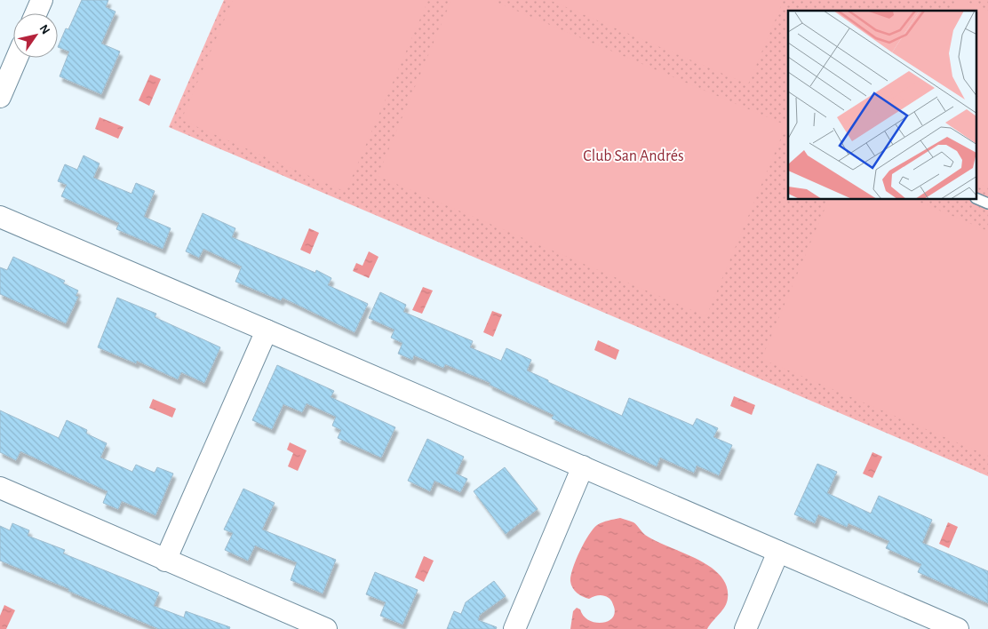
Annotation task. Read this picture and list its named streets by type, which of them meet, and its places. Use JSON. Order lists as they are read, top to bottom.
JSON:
{
  "parks": ["Club San Andrés"],
  "north": "top right"
}
